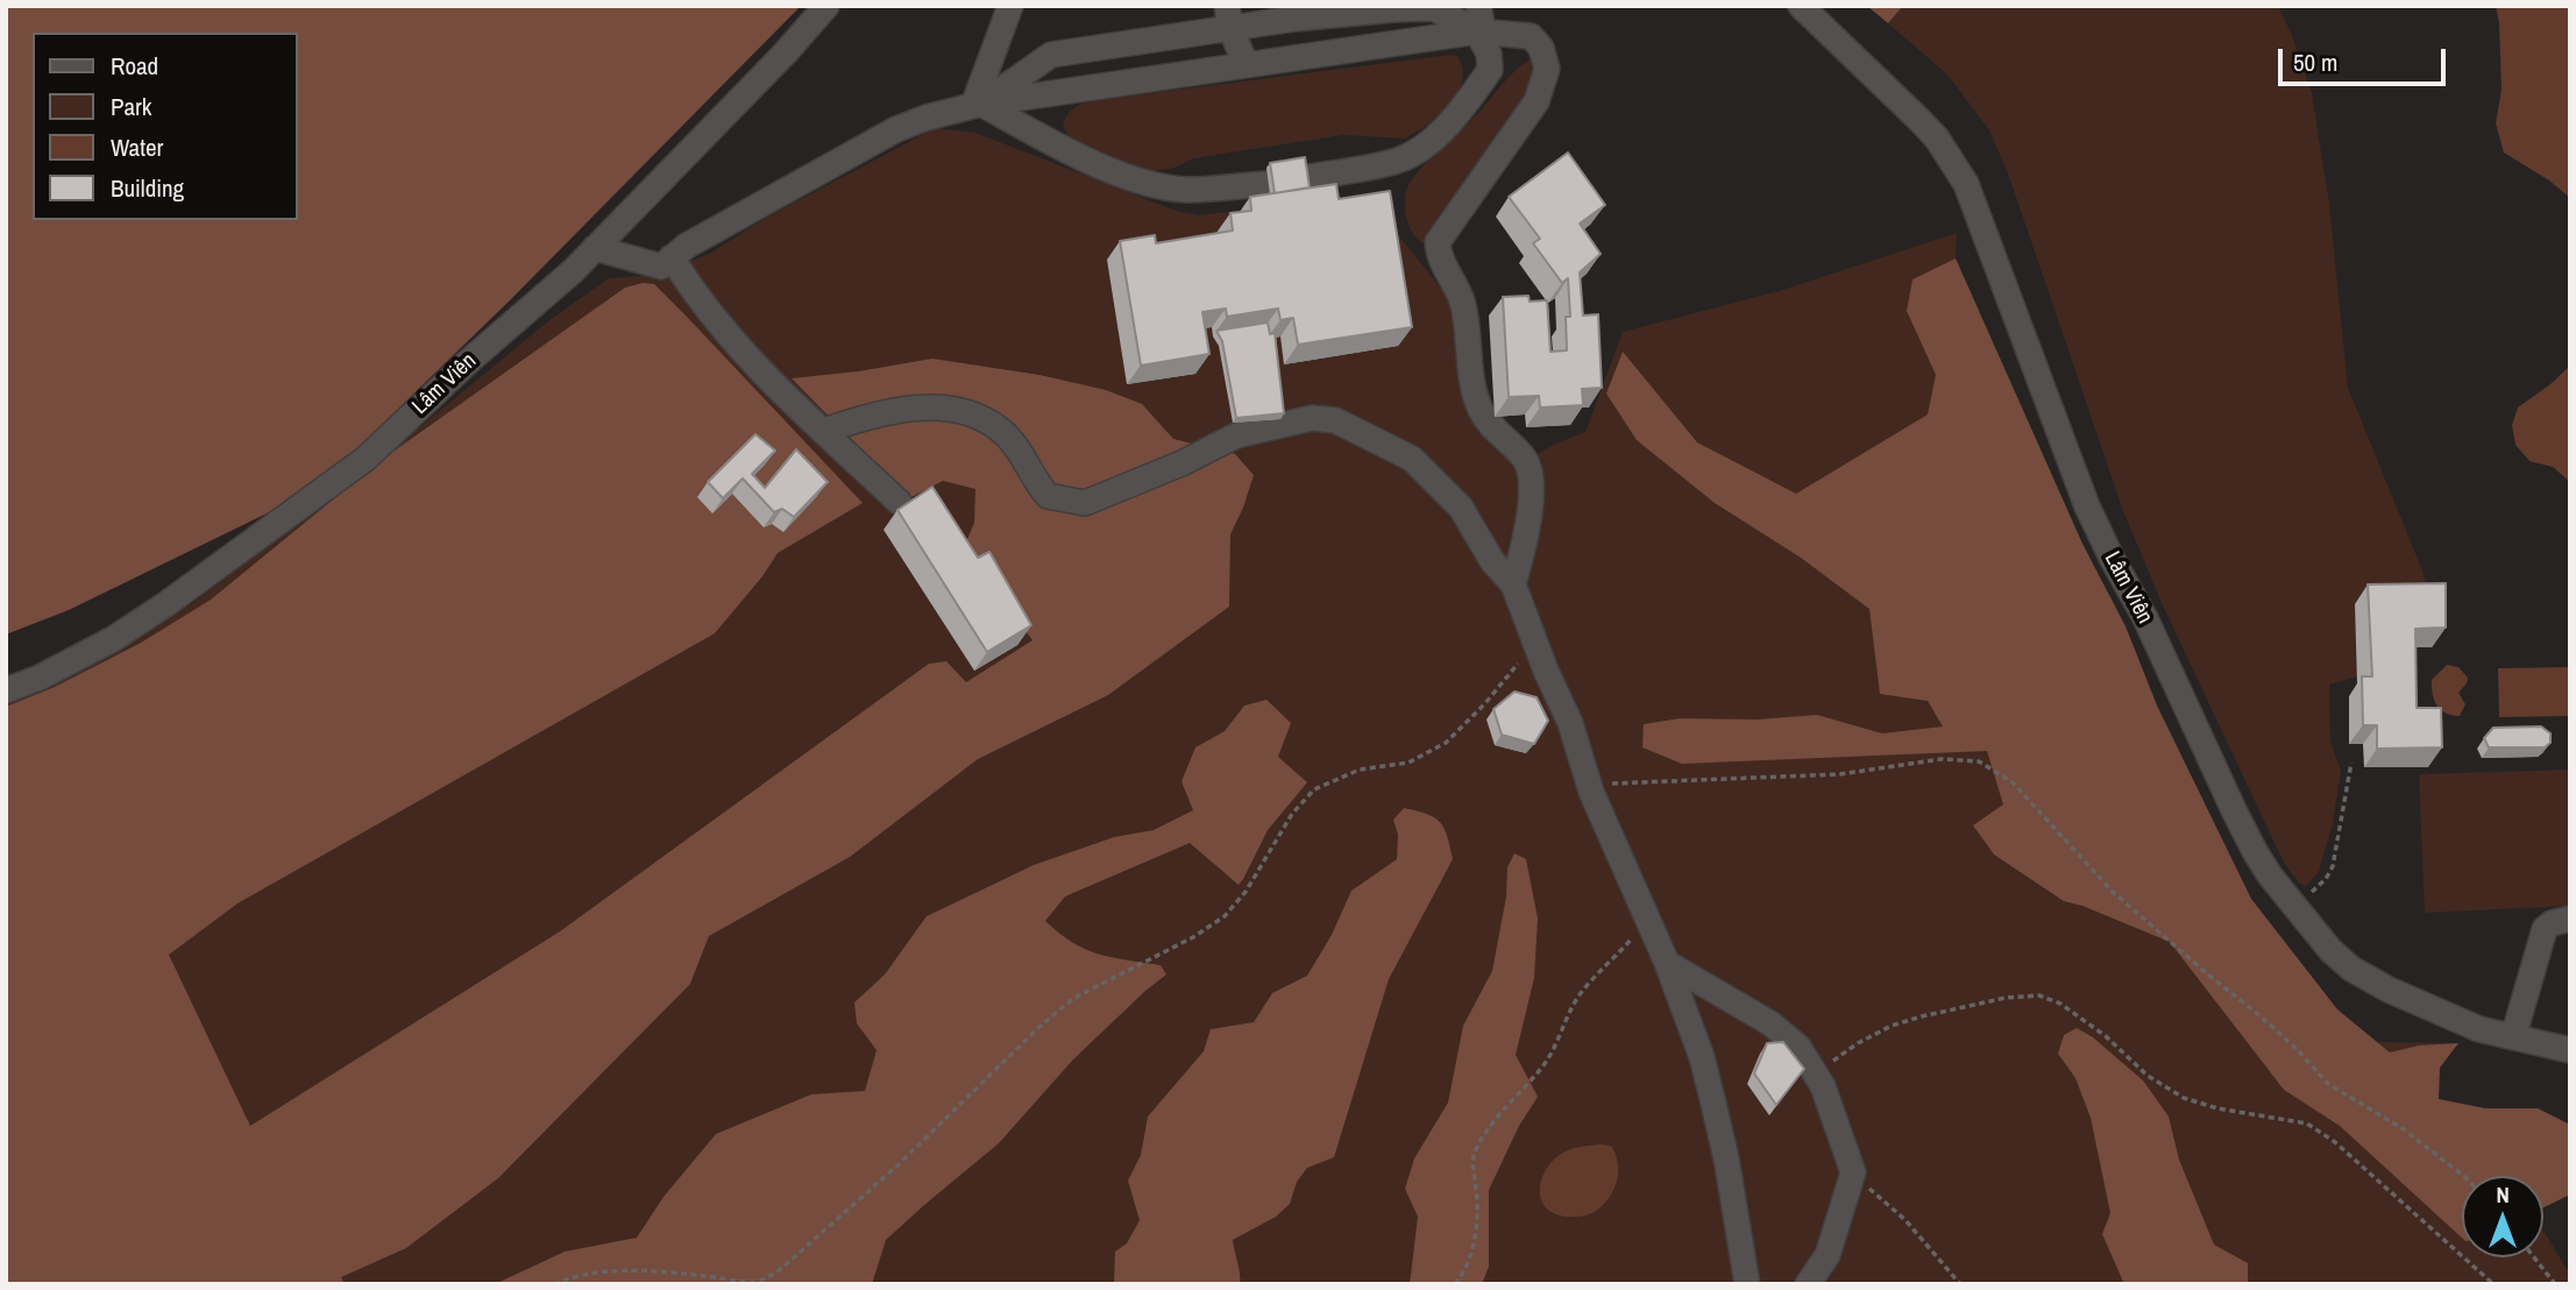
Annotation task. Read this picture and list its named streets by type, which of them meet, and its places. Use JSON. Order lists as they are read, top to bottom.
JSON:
{
  "streets": {
    "street": ["Lâm Viên"]
  },
  "legend": [
    "Road",
    "Park",
    "Water",
    "Building"
  ],
  "scale_bar": "50 m",
  "north": "top"
}
